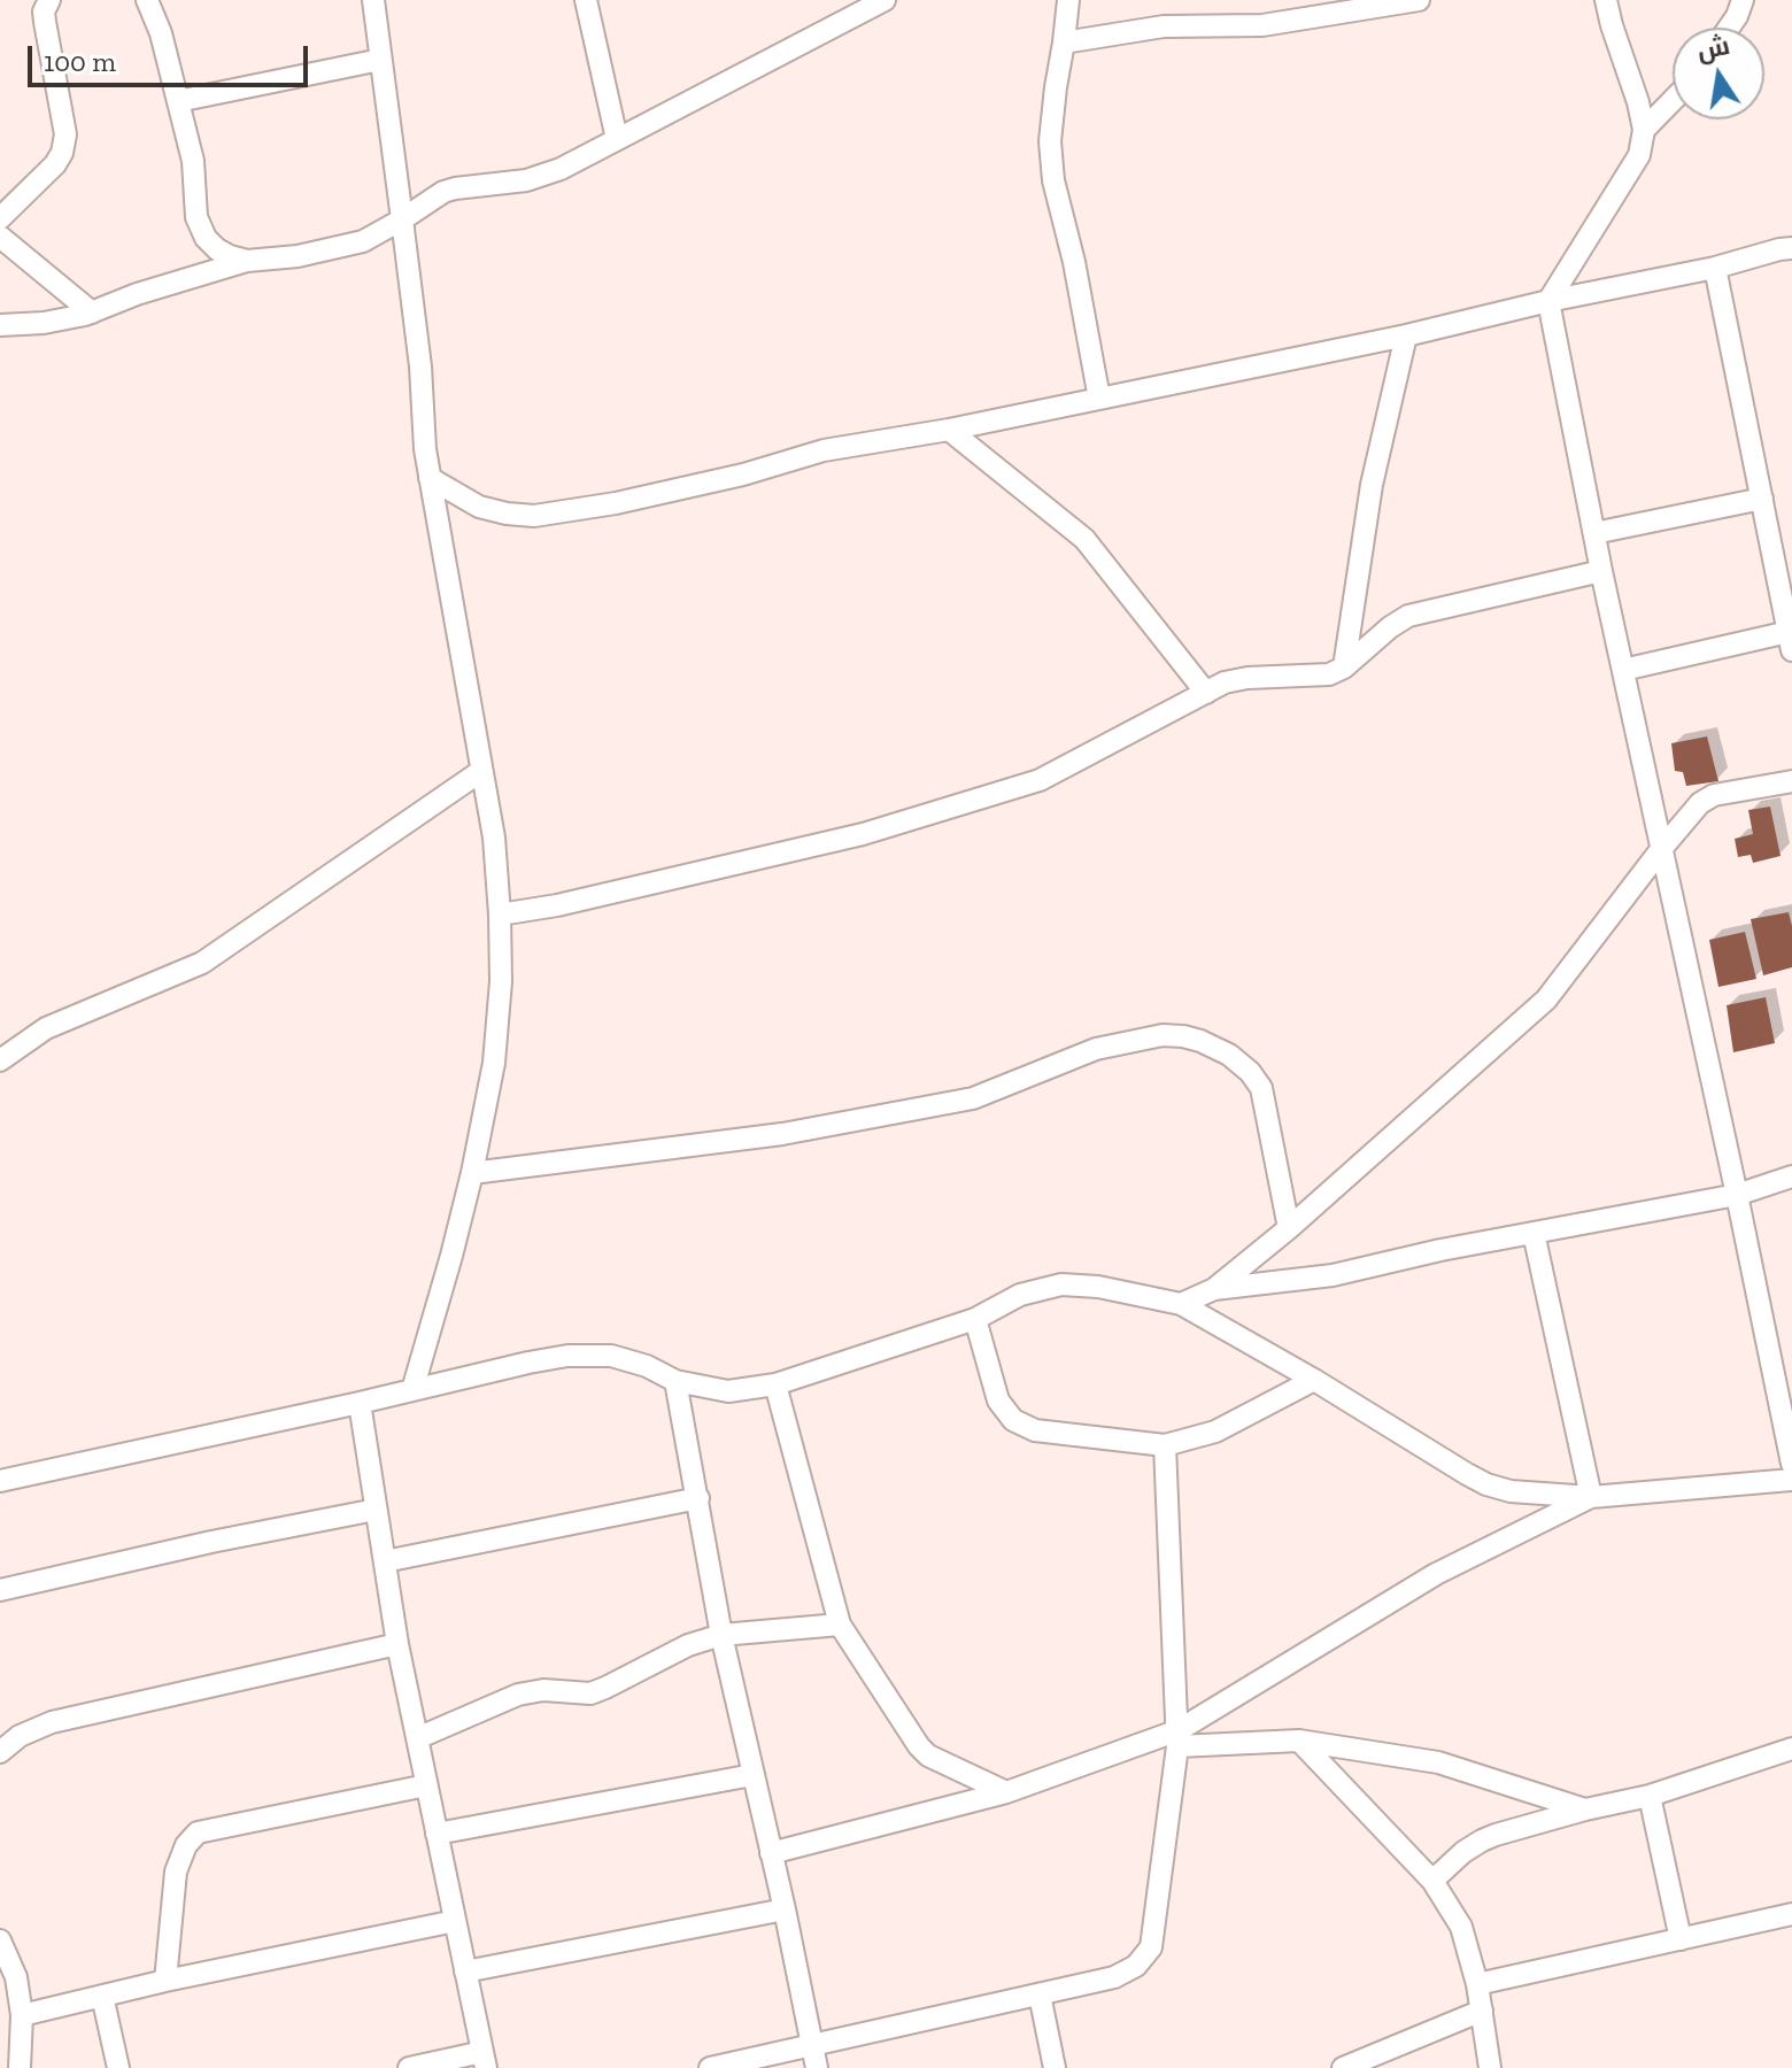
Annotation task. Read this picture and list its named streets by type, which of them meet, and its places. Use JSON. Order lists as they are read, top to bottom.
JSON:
{
  "scale_bar": "100 m",
  "north": "top"
}
